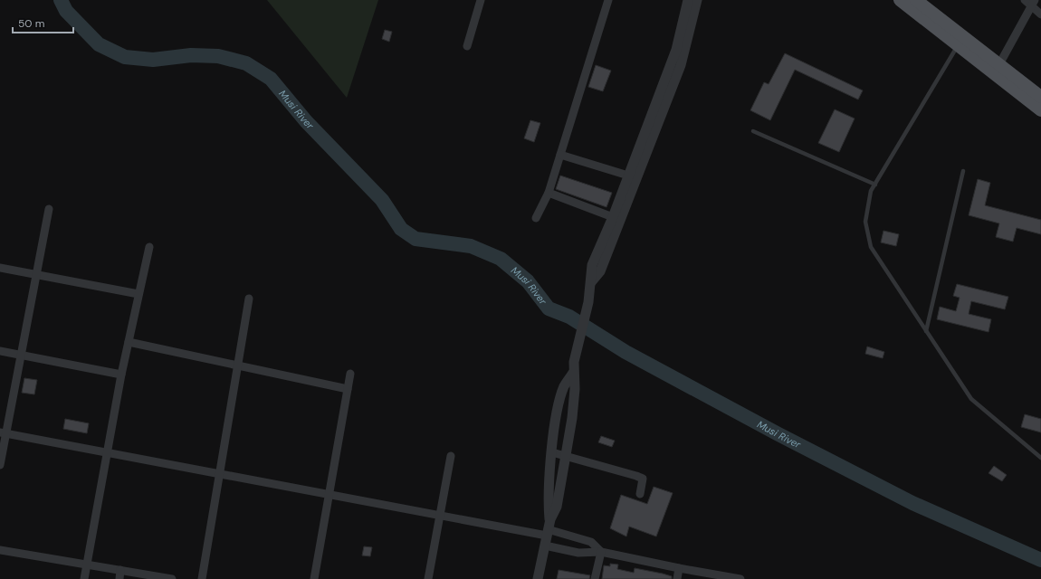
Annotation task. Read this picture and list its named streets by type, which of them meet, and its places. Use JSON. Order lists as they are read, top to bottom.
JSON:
{
  "water": ["Musi River"],
  "scale_bar": "50 m"
}
